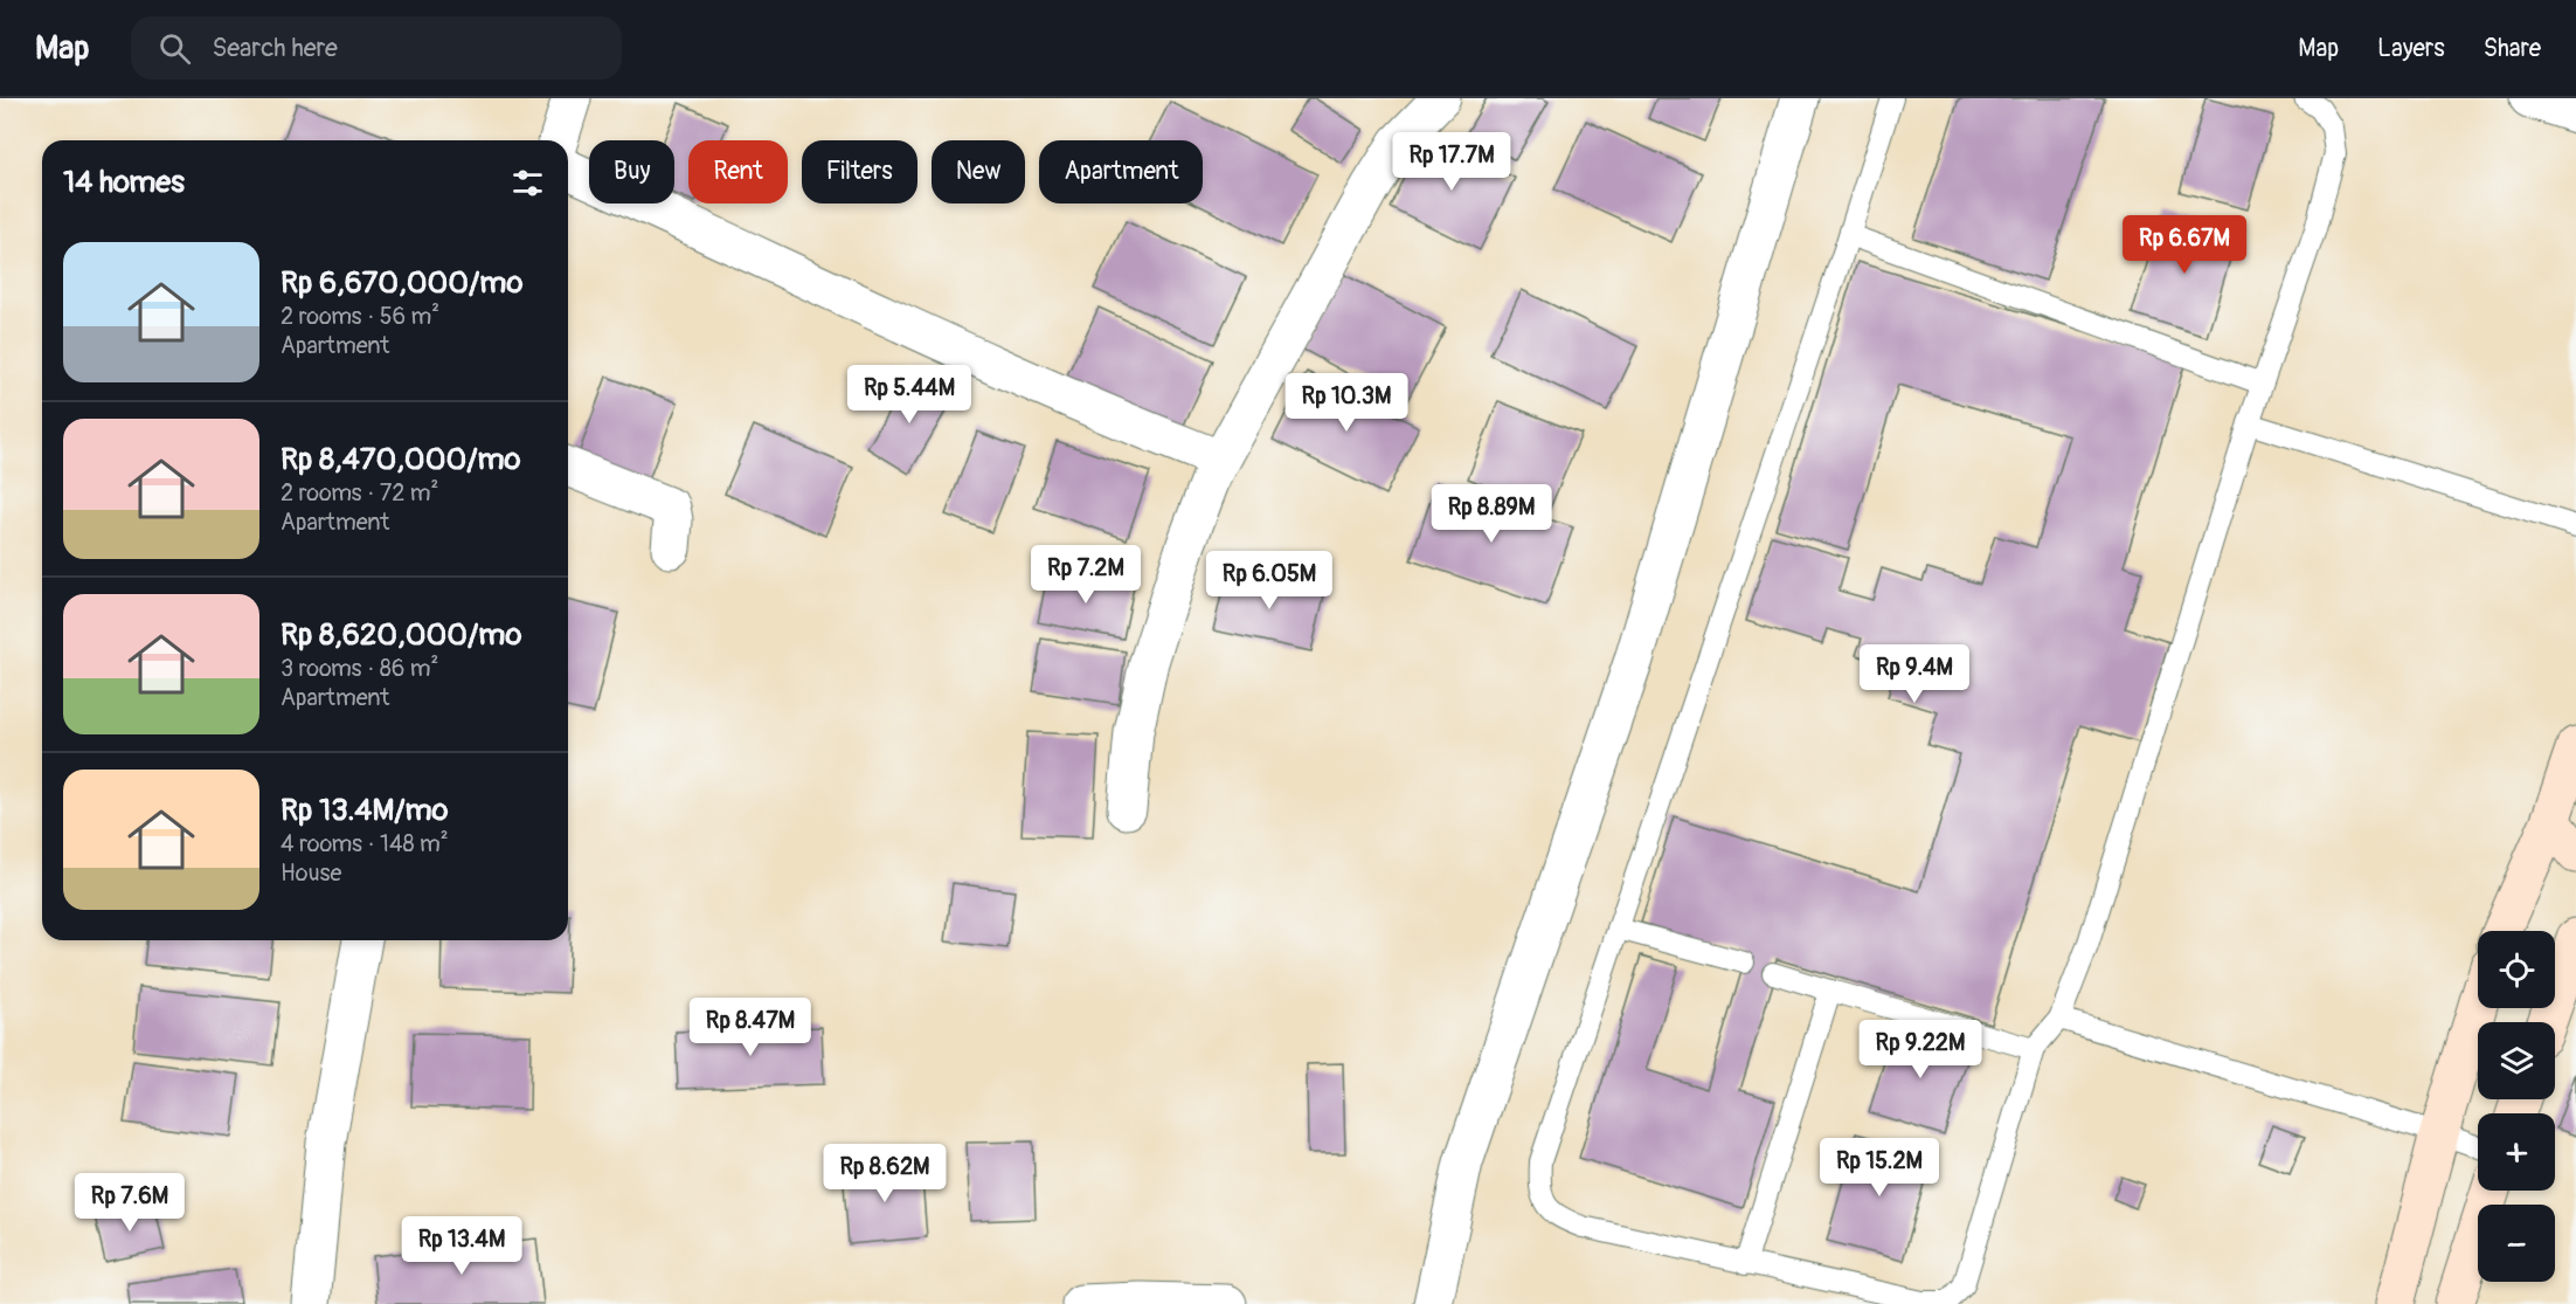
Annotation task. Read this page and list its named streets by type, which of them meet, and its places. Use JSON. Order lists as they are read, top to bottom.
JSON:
{
  "page": {
    "header": "Map",
    "search": "Search here",
    "nav": ["Map", "Layers", "Share"],
    "price": [
      "Rp 17.7M",
      "Rp 6.67M",
      "Rp 5.44M",
      "Rp 10.3M",
      "Rp 8.89M",
      "Rp 7.2M",
      "Rp 6.05M",
      "Rp 9.4M",
      "Rp 8.47M",
      "Rp 9.22M",
      "Rp 15.2M",
      "Rp 8.62M",
      "Rp 7.6M",
      "Rp 13.4M"
    ],
    "chip": [
      "Buy",
      "Rent",
      "Filters",
      "New",
      "Apartment"
    ],
    "heading": "14 homes",
    "list": [
      {
        "name": "Rp 6,670,000/mo",
        "note": "2 rooms · 56 m² · Apartment"
      },
      {
        "name": "Rp 8,470,000/mo",
        "note": "2 rooms · 72 m² · Apartment"
      },
      {
        "name": "Rp 8,620,000/mo",
        "note": "3 rooms · 86 m² · Apartment"
      },
      {
        "name": "Rp 13.4M/mo",
        "note": "4 rooms · 148 m² · House"
      }
    ],
    "map_buttons": ["+", "−"]
  }
}
